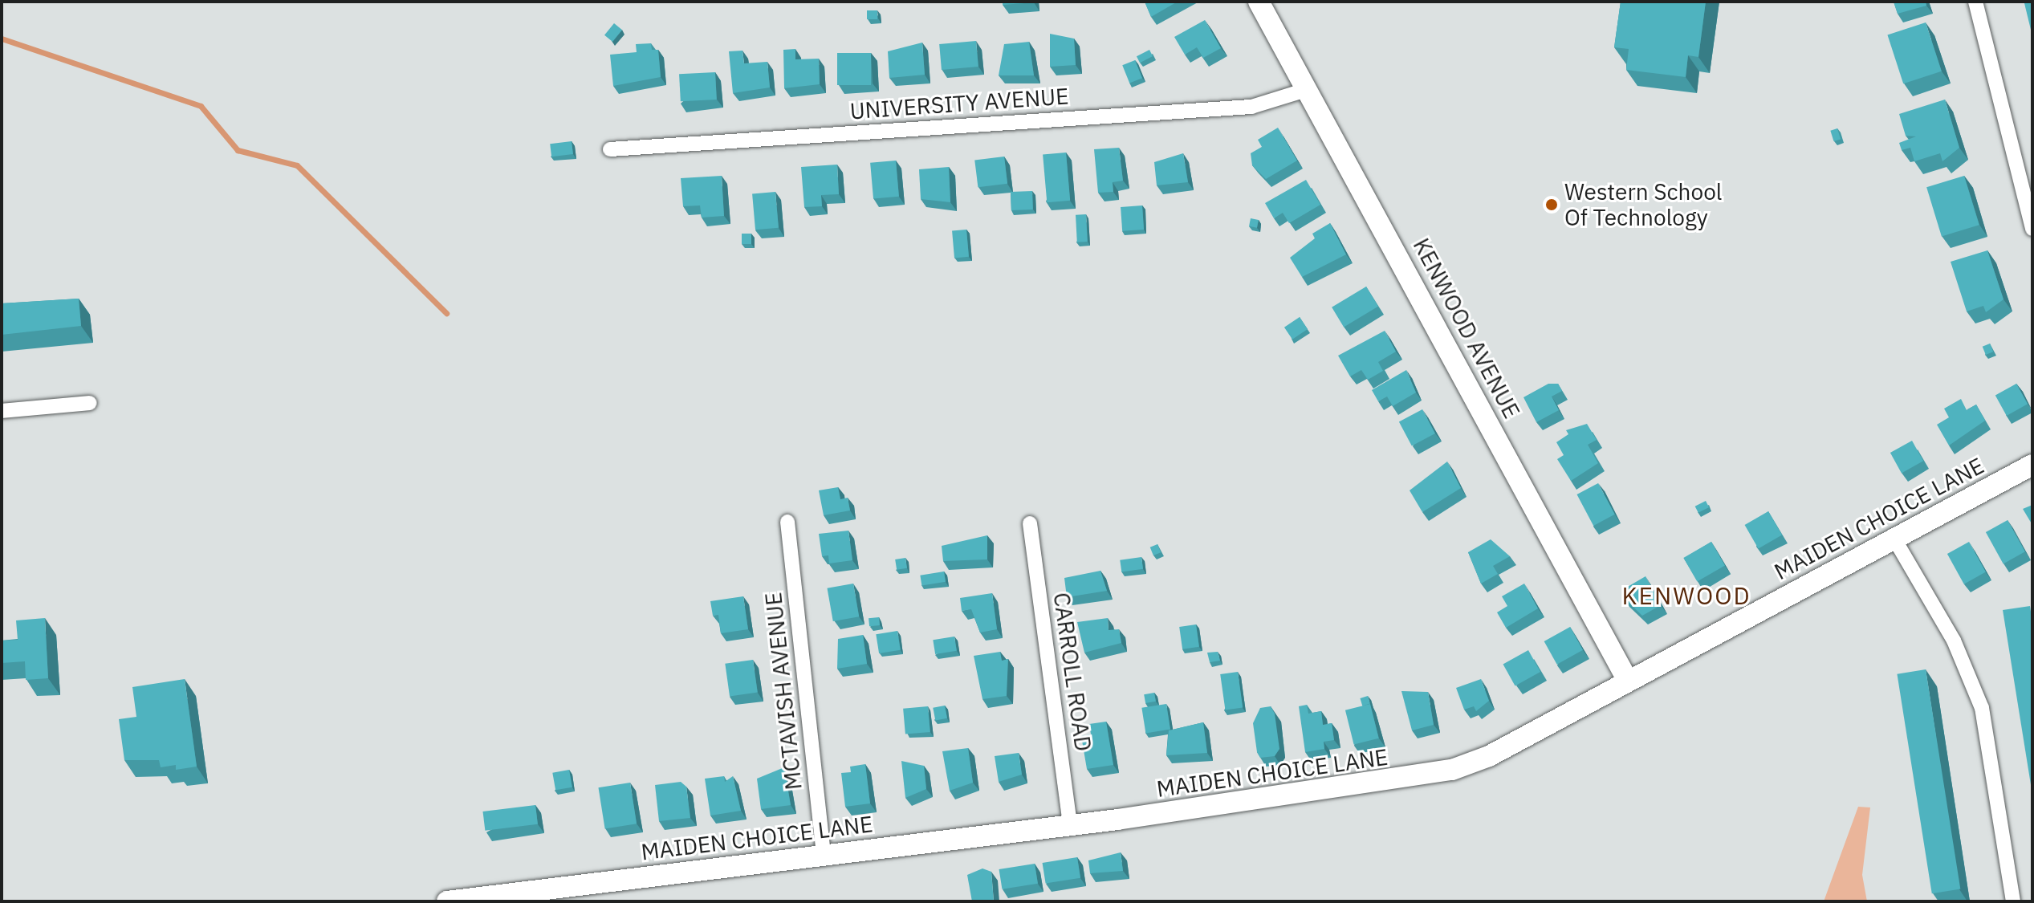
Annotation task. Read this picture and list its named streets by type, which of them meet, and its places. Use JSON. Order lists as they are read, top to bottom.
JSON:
{
  "streets": {
    "main road": ["KENWOOD AVENUE", "MAIDEN CHOICE LANE"],
    "street": ["UNIVERSITY AVENUE", "CARROLL ROAD", "MCTAVISH AVENUE"]
  },
  "crossings": [
    ["UNIVERSITY AVENUE", "KENWOOD AVENUE"],
    ["KENWOOD AVENUE", "MAIDEN CHOICE LANE"],
    ["MAIDEN CHOICE LANE", "CARROLL ROAD"],
    ["MAIDEN CHOICE LANE", "MCTAVISH AVENUE"]
  ],
  "districts": ["KENWOOD"],
  "places": ["Western School Of Technology"]
}
